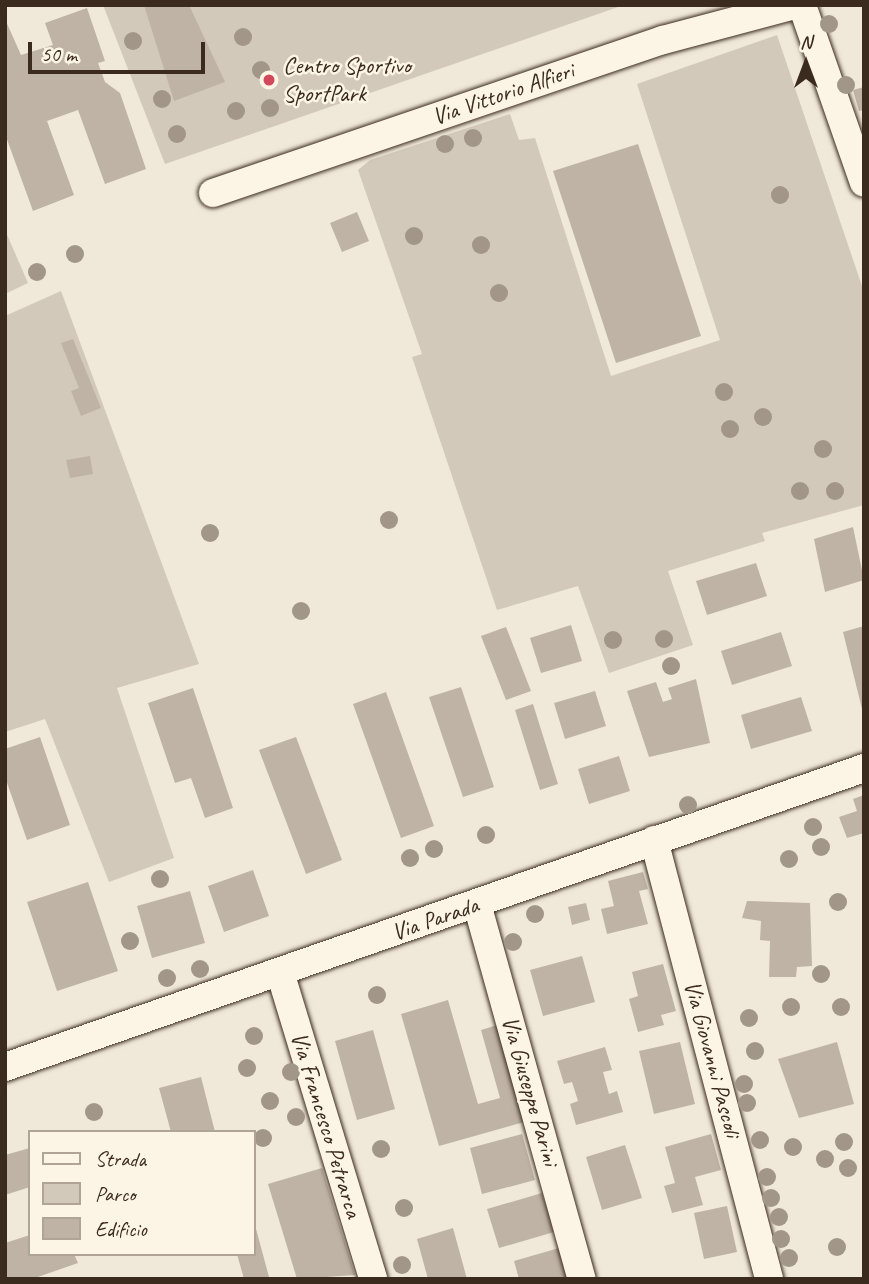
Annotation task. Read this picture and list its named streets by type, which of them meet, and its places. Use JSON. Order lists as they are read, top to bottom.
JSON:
{
  "streets": {
    "street": [
      "Via Vittorio Alfieri",
      "Via Parada",
      "Via Giovanni Pascoli",
      "Via Giuseppe Parini",
      "Via Francesco Petrarca"
    ]
  },
  "crossings": [
    ["Via Parada", "Via Giovanni Pascoli"],
    ["Via Parada", "Via Giuseppe Parini"],
    ["Via Parada", "Via Francesco Petrarca"]
  ],
  "places": ["Centro Sportivo SportPark"],
  "legend": ["Strada", "Parco", "Edificio"],
  "scale_bar": "50 m",
  "north": "top"
}
